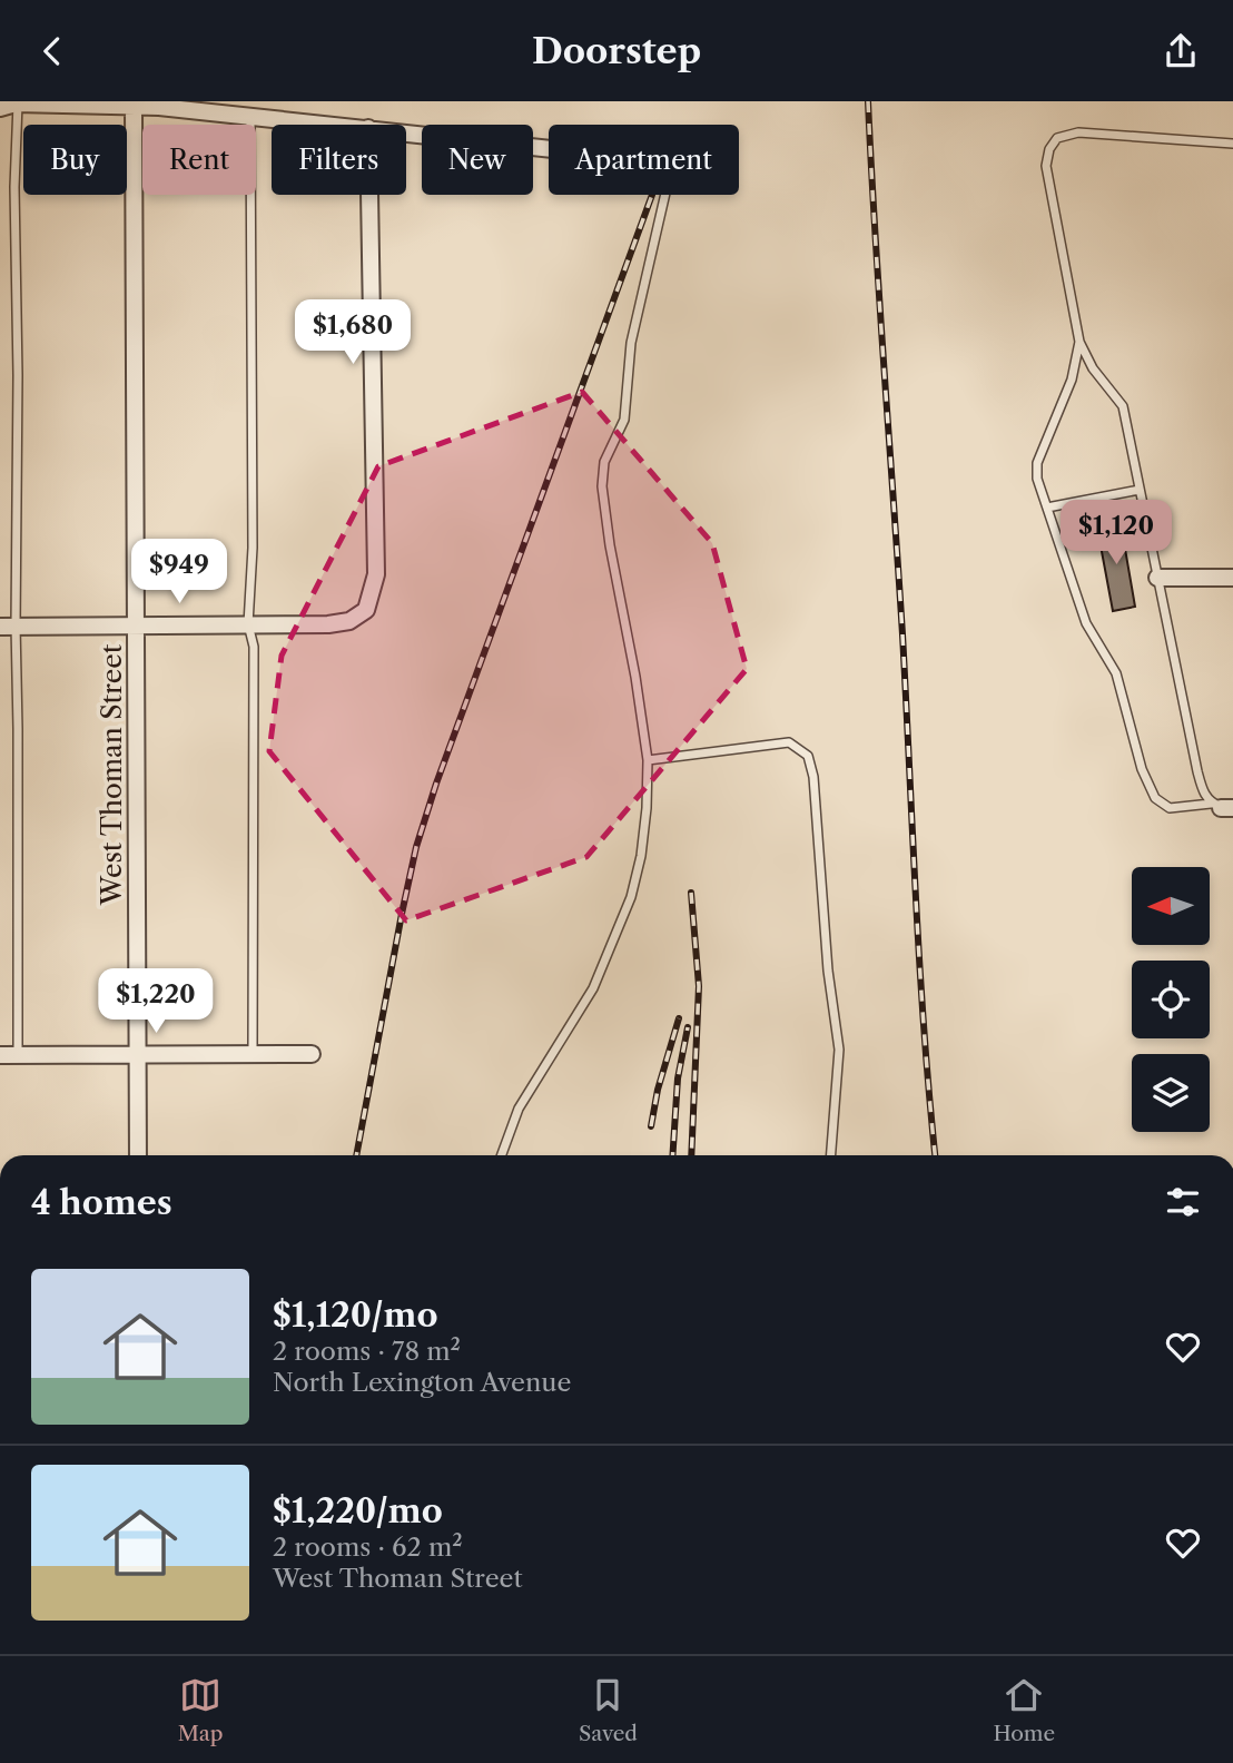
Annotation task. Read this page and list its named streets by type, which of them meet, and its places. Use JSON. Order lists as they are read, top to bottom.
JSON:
{
  "streets": {
    "street": ["West Thoman Street"]
  },
  "north": "left",
  "page": {
    "header": "Doorstep",
    "chip": [
      "Buy",
      "Rent",
      "Filters",
      "New",
      "Apartment"
    ],
    "price": [
      "$1,680",
      "$1,120",
      "$949",
      "$1,220"
    ],
    "heading": "4 homes",
    "list": [
      {
        "name": "$1,120/mo",
        "note": "2 rooms · 78 m² · North Lexington Avenue"
      },
      {
        "name": "$1,220/mo",
        "note": "2 rooms · 62 m² · West Thoman Street"
      }
    ],
    "tabs": ["Map", "Saved", "Home"]
  }
}
